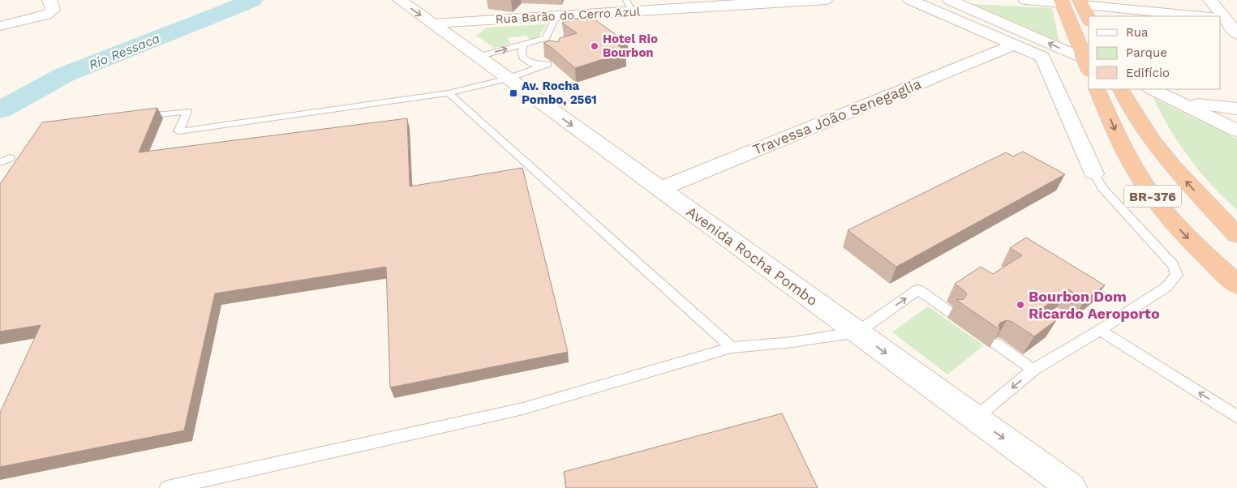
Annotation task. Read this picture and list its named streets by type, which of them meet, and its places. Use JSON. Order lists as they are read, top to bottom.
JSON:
{
  "streets": {
    "highway": ["BR-376"],
    "street": ["Rua Barão do Cerro Azul", "Travessa João Senegaglia", "Avenida Rocha Pombo"]
  },
  "crossings": [
    ["Rua Barão do Cerro Azul", "Avenida Rocha Pombo"],
    ["Travessa João Senegaglia", "Avenida Rocha Pombo"]
  ],
  "one_way": ["Avenida Rocha Pombo"],
  "water": ["Rio Ressaca"],
  "places": {
    "other": ["Hotel Rio Bourbon", "Bourbon Dom Ricardo Aeroporto"],
    "transit": ["Av. Rocha Pombo, 2561"]
  },
  "legend": ["Rua", "Parque", "Edifício"]
}
